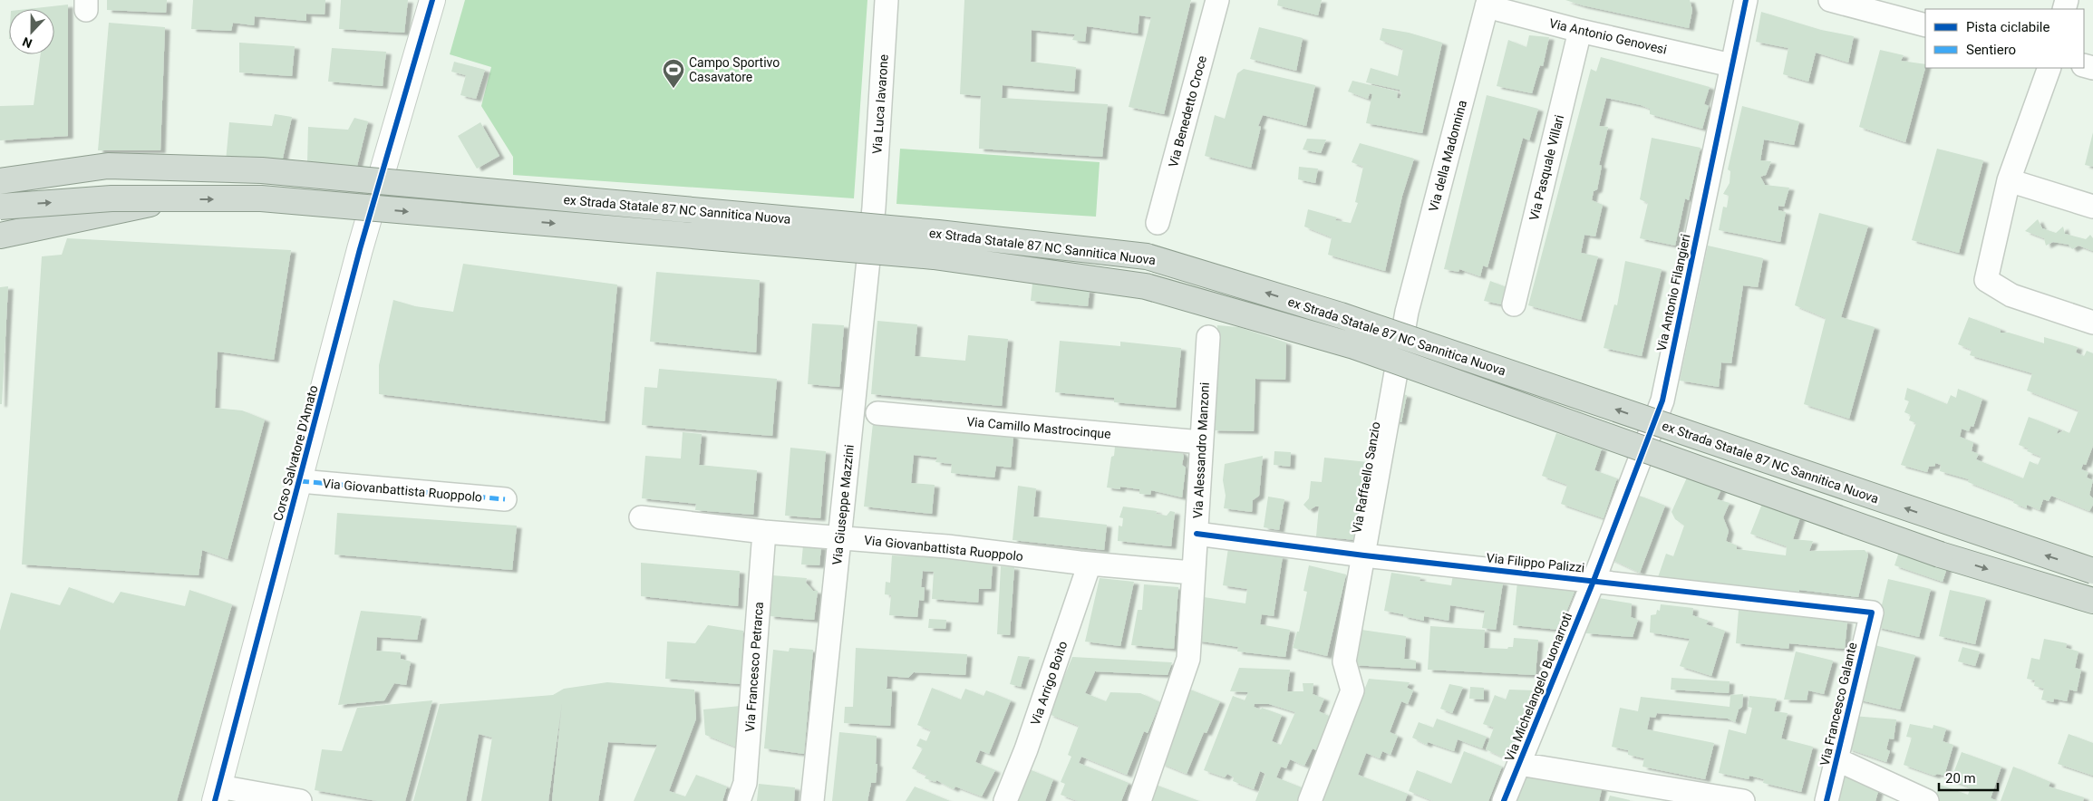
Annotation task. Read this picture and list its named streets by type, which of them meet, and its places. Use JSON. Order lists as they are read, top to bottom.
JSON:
{
  "streets": {
    "highway": ["ex Strada Statale 87 NC Sannitica Nuova"],
    "street": [
      "Via Antonio Genovesi",
      "Via Luca Iavarone",
      "Via Benedetto Croce",
      "Via della Madonnina",
      "Via Pasquale Villari",
      "Via Antonio Filangieri",
      "Via Camillo Mastrocinque",
      "Via Alessandro Manzoni",
      "Corso Salvatore D'Amato",
      "Via Raffaello Sanzio",
      "Via Giovanbattista Ruoppolo",
      "Via Giuseppe Mazzini",
      "Via Filippo Palizzi",
      "Via Francesco Petrarca",
      "Via Arrigo Boito",
      "Via Michelangelo Buonarroti",
      "Via Francesco Galante"
    ]
  },
  "crossings": [
    ["Via Antonio Genovesi", "Via della Madonnina"],
    ["Via Antonio Genovesi", "Via Pasquale Villari"],
    ["Via Antonio Genovesi", "Via Antonio Filangieri"],
    ["Via Luca Iavarone", "Via Giuseppe Mazzini"],
    ["Via della Madonnina", "Via Raffaello Sanzio"],
    ["Via Antonio Filangieri", "Via Filippo Palizzi"],
    ["Via Antonio Filangieri", "Via Michelangelo Buonarroti"],
    ["Via Camillo Mastrocinque", "Via Alessandro Manzoni"],
    ["Via Alessandro Manzoni", "Via Giovanbattista Ruoppolo"],
    ["Via Alessandro Manzoni", "Via Filippo Palizzi"],
    ["Corso Salvatore D'Amato", "Via Giovanbattista Ruoppolo"],
    ["Via Raffaello Sanzio", "Via Filippo Palizzi"],
    ["Via Giovanbattista Ruoppolo", "Via Giuseppe Mazzini"],
    ["Via Giovanbattista Ruoppolo", "Via Francesco Petrarca"],
    ["Via Giovanbattista Ruoppolo", "Via Arrigo Boito"],
    ["Via Filippo Palizzi", "Via Michelangelo Buonarroti"],
    ["Via Filippo Palizzi", "Via Francesco Galante"]
  ],
  "places": {
    "sports": ["Campo Sportivo Casavatore"]
  },
  "legend": ["Pista ciclabile", "Sentiero"],
  "scale_bar": "20 m",
  "north": "bottom"
}
